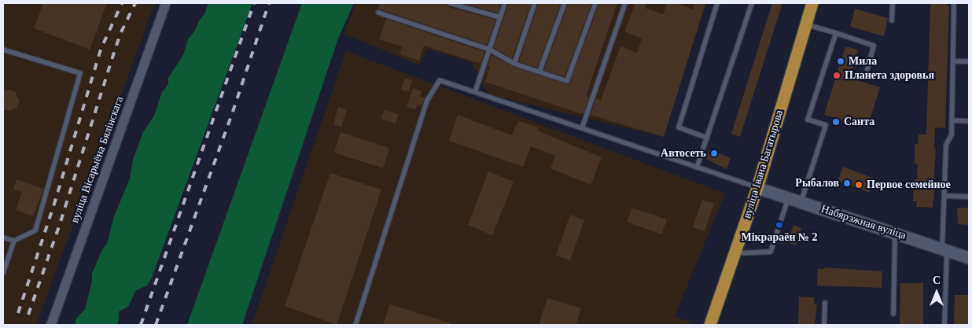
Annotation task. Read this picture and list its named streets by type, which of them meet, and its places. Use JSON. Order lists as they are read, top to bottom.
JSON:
{
  "streets": {
    "main road": ["вуліца Івана Багатырова", "Набярэжная вуліца"],
    "street": ["вуліца Вісарыёна Бялінскага"]
  },
  "crossings": [
    ["вуліца Івана Багатырова", "Набярэжная вуліца"]
  ],
  "places": [
    "Мила",
    "Планета здоровья",
    "Санта",
    "Автосеть",
    "Рыбалов",
    "Первое семейное",
    "Мікрараён № 2"
  ],
  "north": "top"
}
